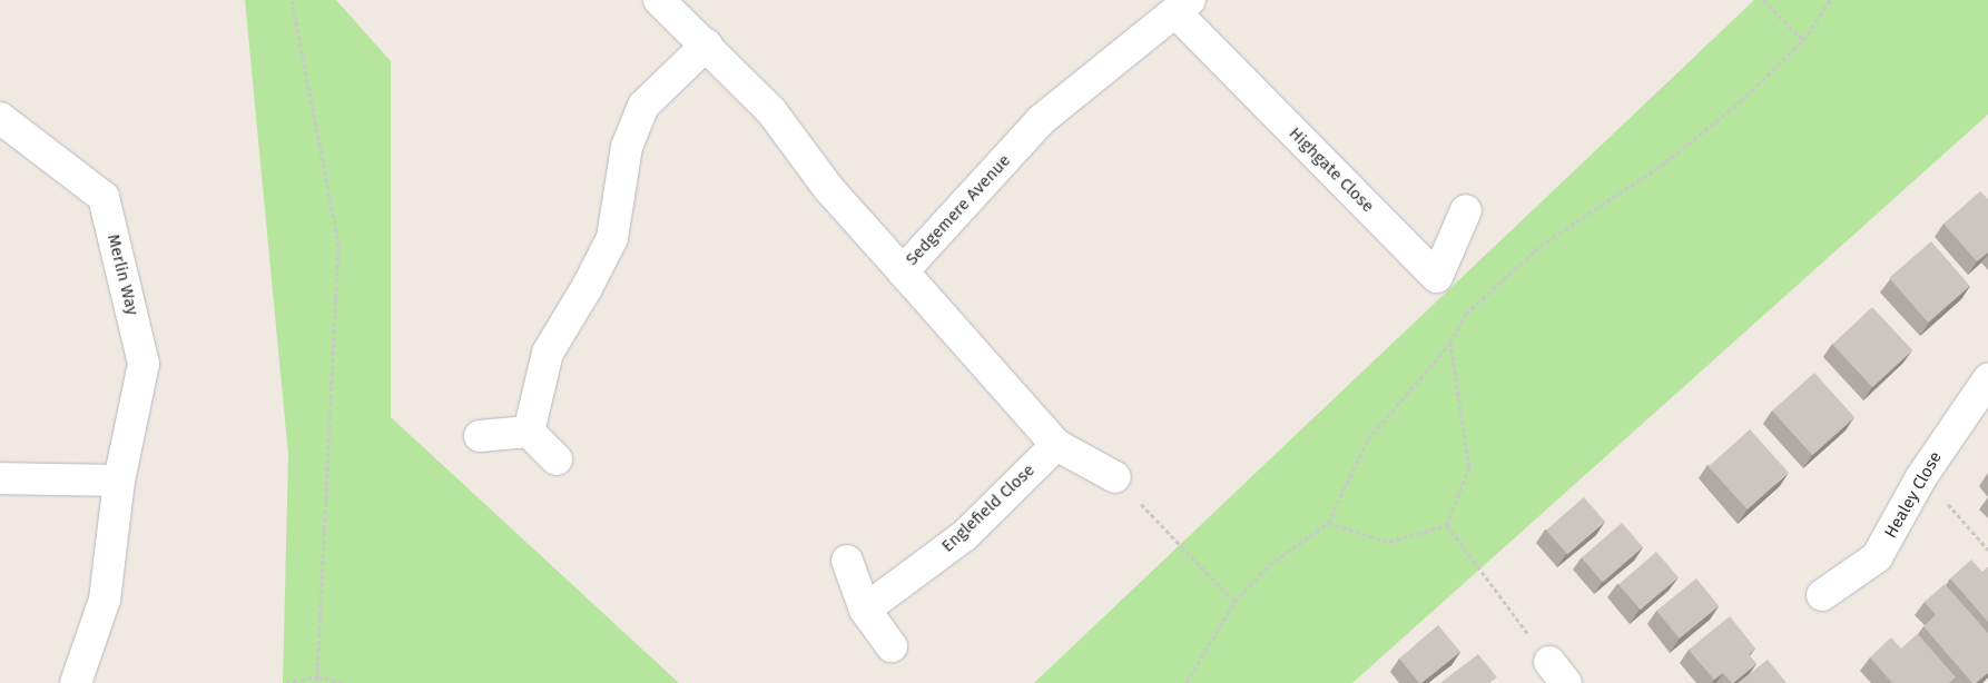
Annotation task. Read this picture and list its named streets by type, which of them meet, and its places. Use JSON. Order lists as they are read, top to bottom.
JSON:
{
  "streets": {
    "street": [
      "Highgate Close",
      "Sedgemere Avenue",
      "Merlin Way",
      "Healey Close",
      "Englefield Close"
    ]
  },
  "crossings": [
    ["Highgate Close", "Sedgemere Avenue"]
  ]
}
